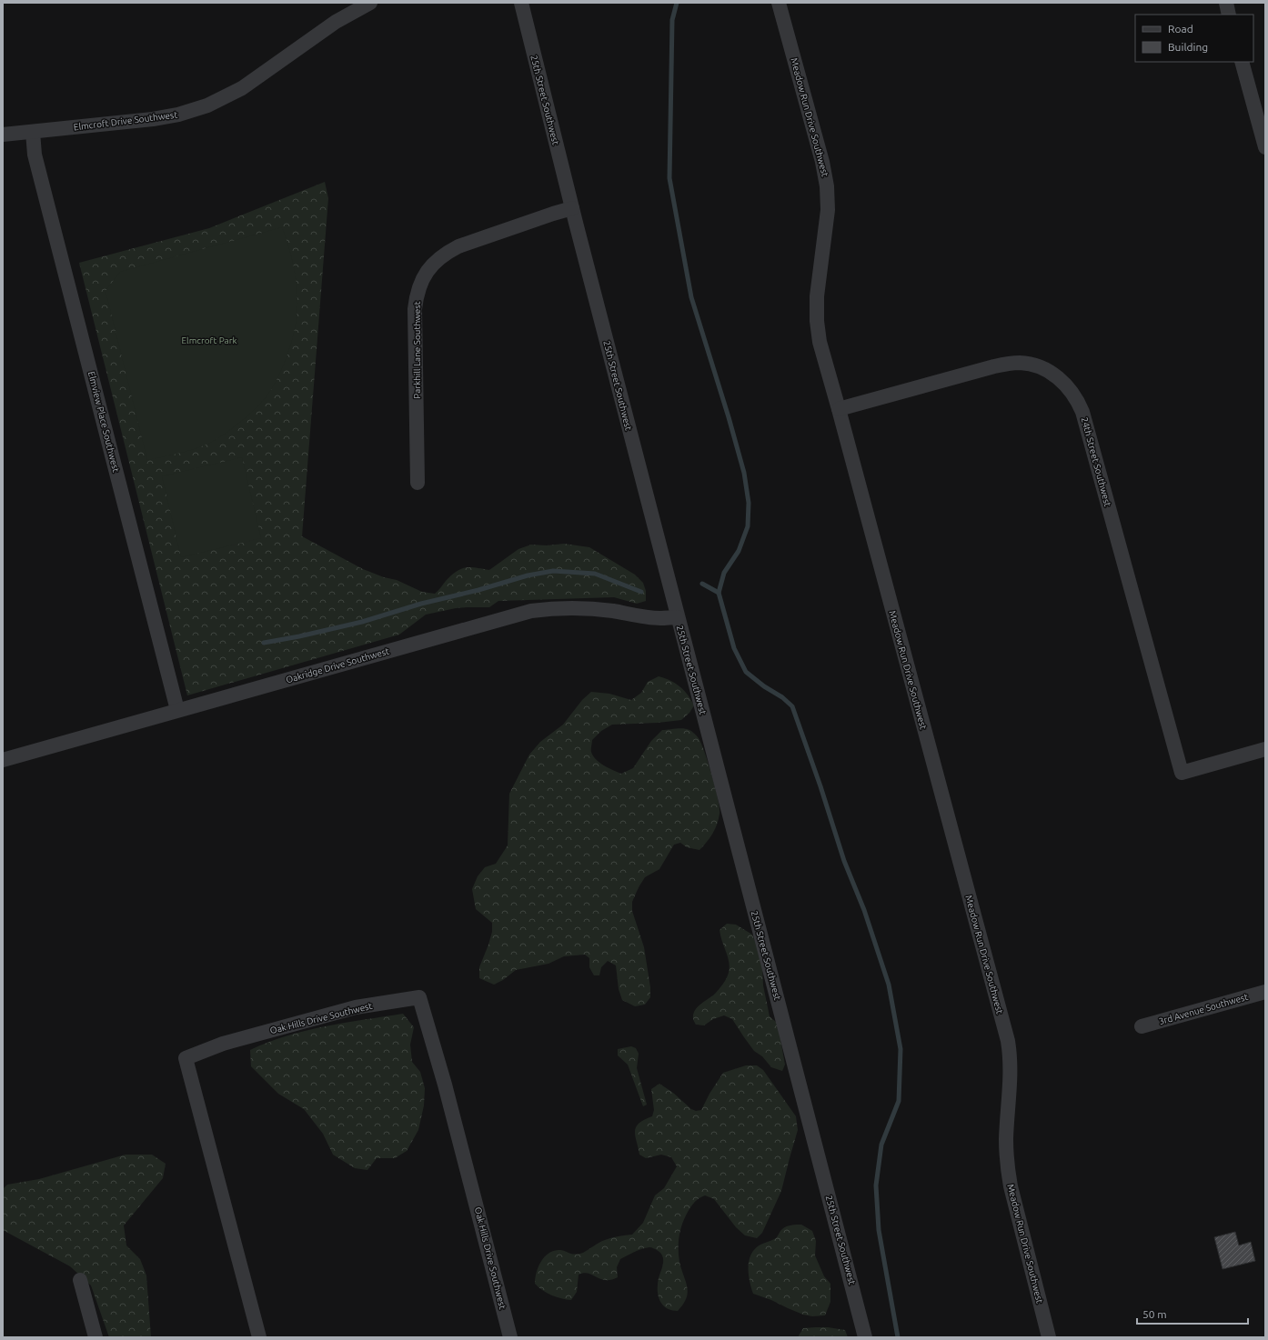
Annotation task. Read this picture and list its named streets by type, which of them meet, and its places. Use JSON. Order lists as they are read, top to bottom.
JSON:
{
  "streets": {
    "street": [
      "25th Street Southwest",
      "Meadow Run Drive Southwest",
      "Elmcroft Drive Southwest",
      "Parkhill Lane Southwest",
      "Elmview Place Southwest",
      "24th Street Southwest",
      "Oakridge Drive Southwest",
      "3rd Avenue Southwest",
      "Oak Hills Drive Southwest"
    ]
  },
  "crossings": [
    ["25th Street Southwest", "Parkhill Lane Southwest"],
    ["25th Street Southwest", "Oakridge Drive Southwest"],
    ["Meadow Run Drive Southwest", "24th Street Southwest"],
    ["Elmcroft Drive Southwest", "Elmview Place Southwest"],
    ["Elmview Place Southwest", "Oakridge Drive Southwest"]
  ],
  "parks": ["Elmcroft Park"],
  "legend": ["Road", "Building"],
  "scale_bar": "50 m"
}
